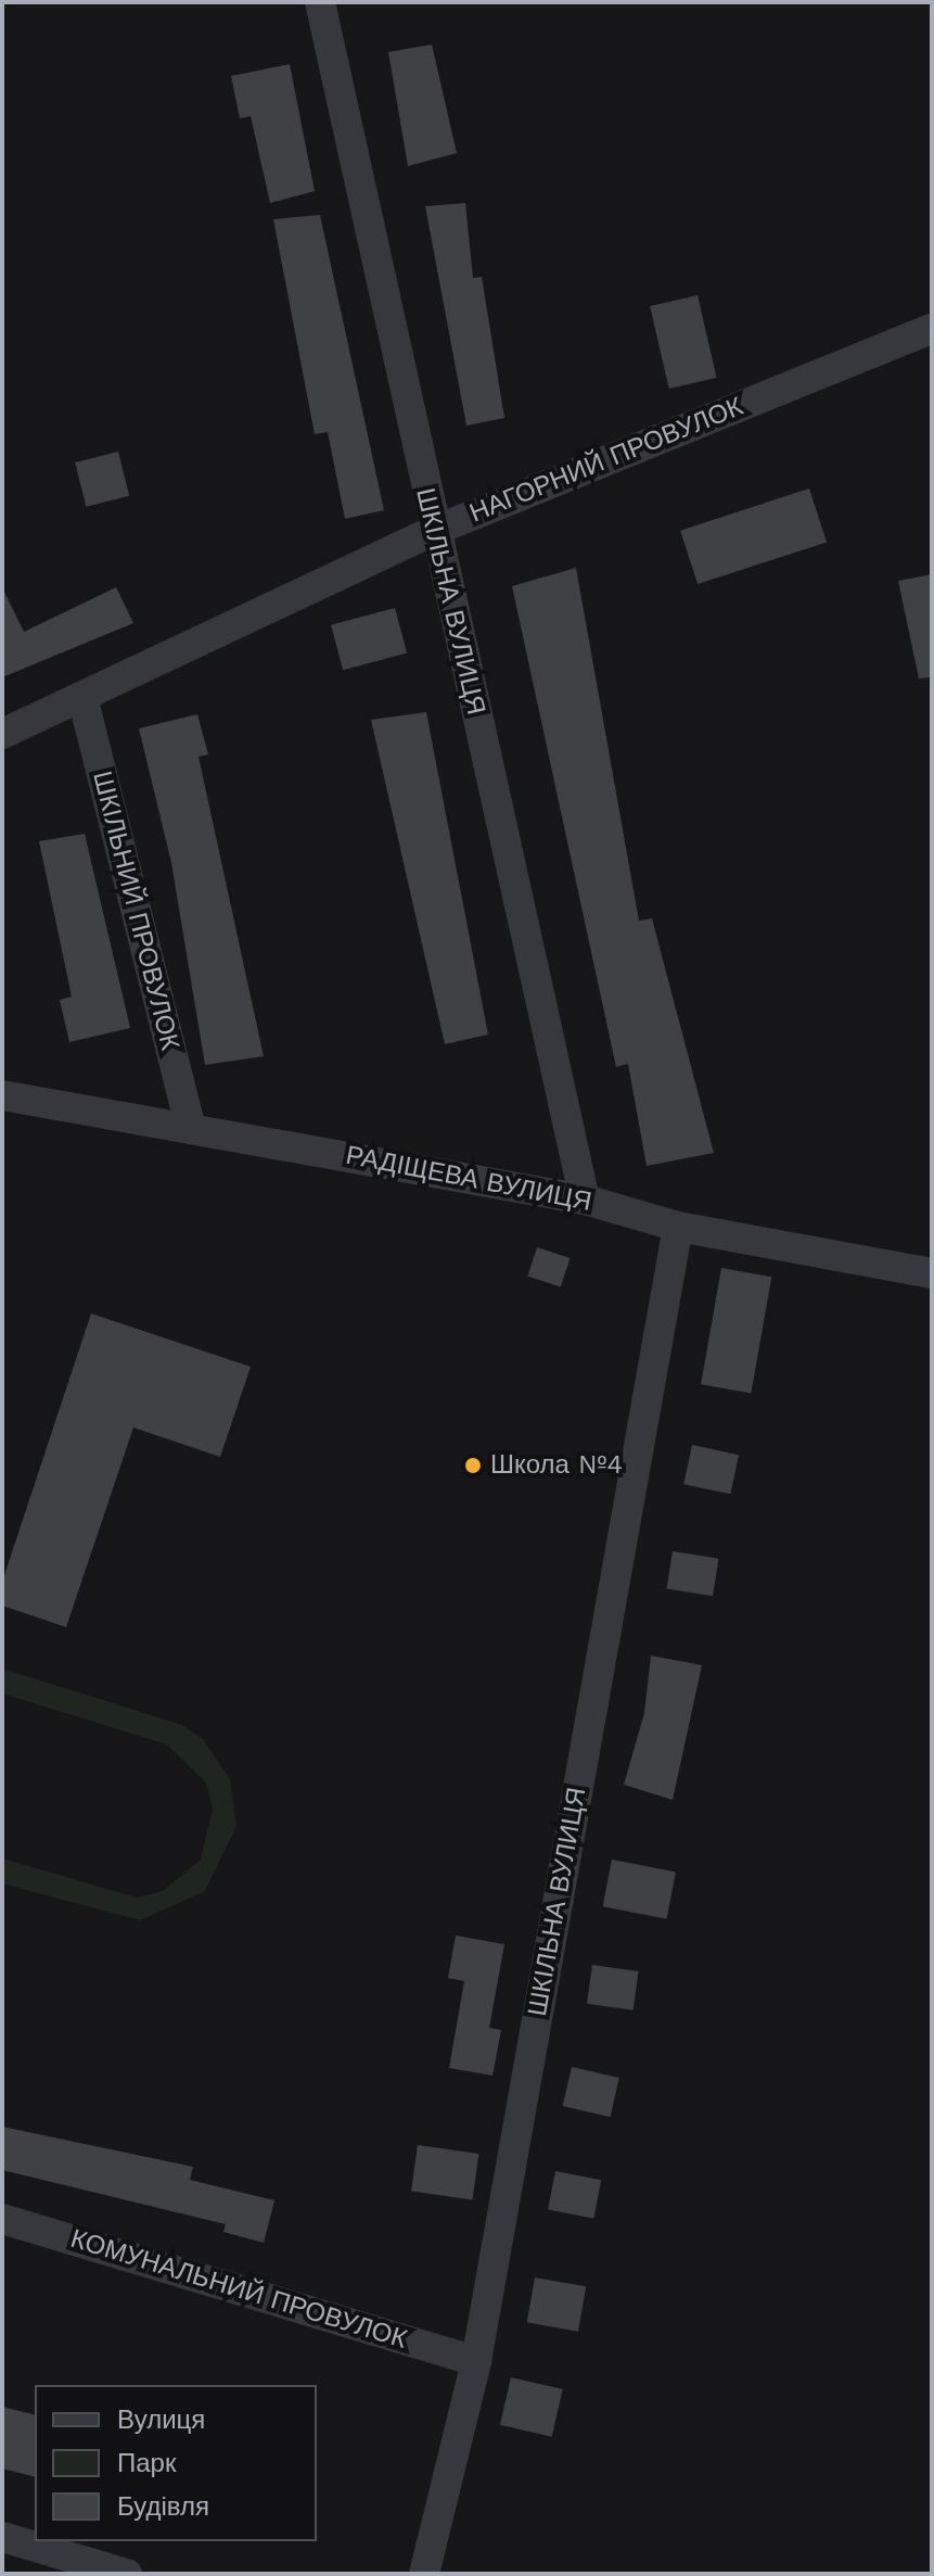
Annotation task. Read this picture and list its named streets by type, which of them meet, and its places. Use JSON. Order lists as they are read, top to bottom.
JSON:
{
  "streets": {
    "street": [
      "НАГОРНИЙ ПРОВУЛОК",
      "ШКІЛЬНА ВУЛИЦЯ",
      "ШКІЛЬНИЙ ПРОВУЛОК",
      "РАДІЩЕВА ВУЛИЦЯ",
      "КОМУНАЛЬНИЙ ПРОВУЛОК"
    ]
  },
  "crossings": [
    ["НАГОРНИЙ ПРОВУЛОК", "ШКІЛЬНА ВУЛИЦЯ"],
    ["НАГОРНИЙ ПРОВУЛОК", "ШКІЛЬНИЙ ПРОВУЛОК"],
    ["ШКІЛЬНА ВУЛИЦЯ", "РАДІЩЕВА ВУЛИЦЯ"],
    ["ШКІЛЬНА ВУЛИЦЯ", "КОМУНАЛЬНИЙ ПРОВУЛОК"],
    ["ШКІЛЬНИЙ ПРОВУЛОК", "РАДІЩЕВА ВУЛИЦЯ"]
  ],
  "places": ["Школа №4"],
  "legend": ["Вулиця", "Парк", "Будівля"]
}
